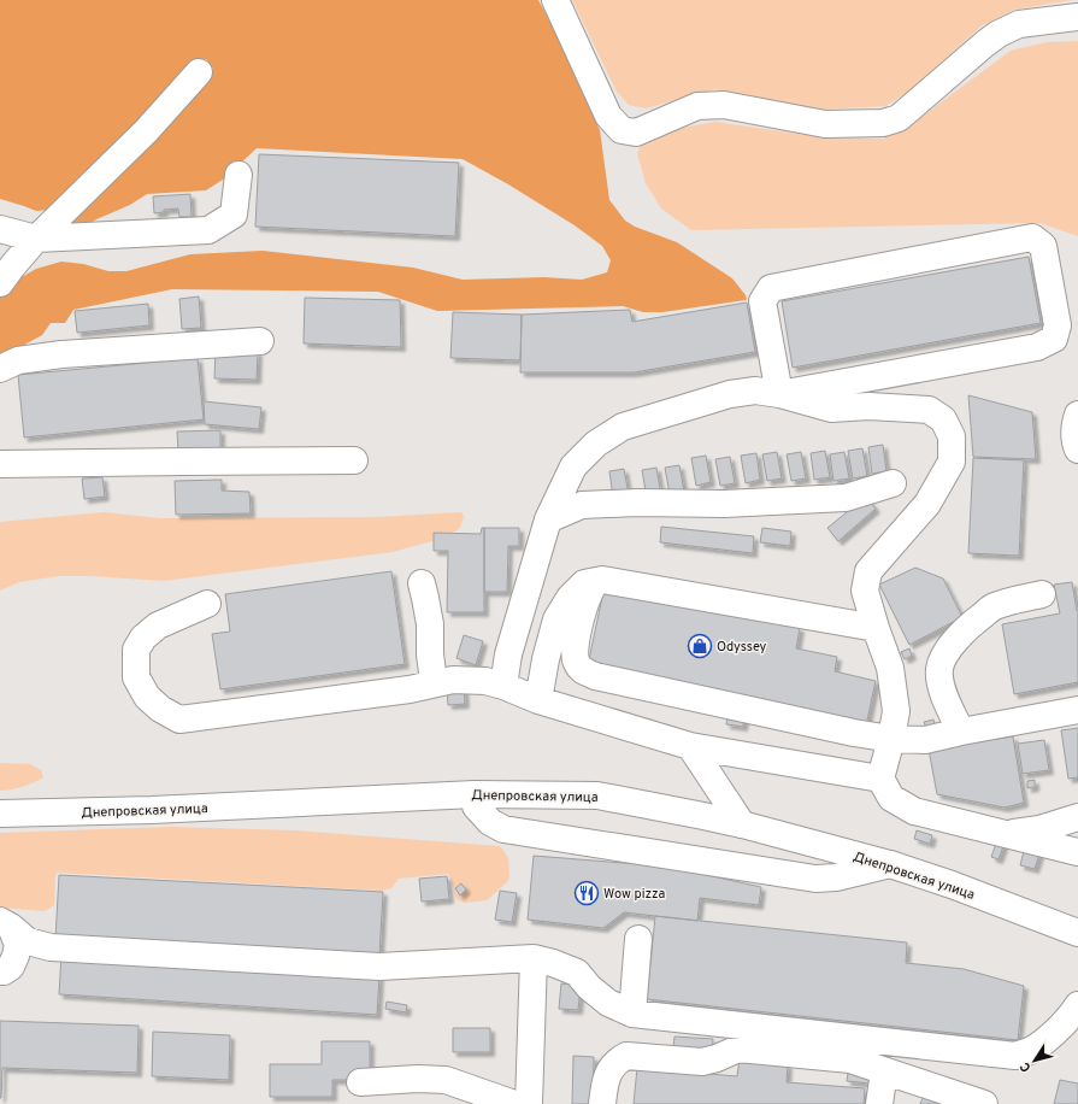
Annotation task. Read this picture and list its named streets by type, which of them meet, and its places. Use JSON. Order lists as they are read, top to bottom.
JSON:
{
  "streets": {
    "main road": ["Днепровская улица"]
  },
  "places": {
    "shop": ["Odyssey"],
    "restaurant": ["Wow pizza"]
  },
  "north": "bottom left"
}
